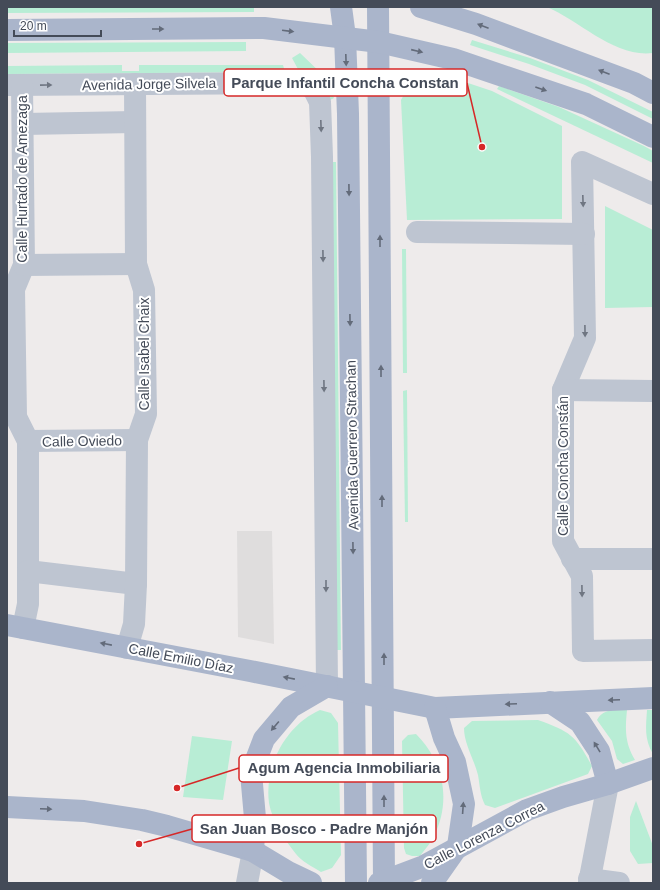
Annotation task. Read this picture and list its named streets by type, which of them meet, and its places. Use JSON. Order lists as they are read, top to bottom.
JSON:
{
  "streets": {
    "main road": ["Avenida Guerrero Strachan", "Calle Emilio Díaz", "Calle Lorenza Correa"],
    "street": [
      "Avenida Jorge Silvela",
      "Calle Hurtado de Amezaga",
      "Calle Isabel Chaix",
      "Calle Oviedo",
      "Calle Concha Constán"
    ]
  },
  "crossings": [
    ["Avenida Jorge Silvela", "Calle Hurtado de Amezaga"],
    ["Avenida Jorge Silvela", "Calle Isabel Chaix"],
    ["Avenida Jorge Silvela", "Avenida Guerrero Strachan"],
    ["Calle Hurtado de Amezaga", "Calle Oviedo"],
    ["Calle Hurtado de Amezaga", "Calle Emilio Díaz"],
    ["Calle Isabel Chaix", "Calle Oviedo"],
    ["Calle Isabel Chaix", "Calle Emilio Díaz"],
    ["Avenida Guerrero Strachan", "Calle Emilio Díaz"],
    ["Avenida Guerrero Strachan", "Calle Lorenza Correa"]
  ],
  "places": ["Parque Infantil Concha Constan", "Agum Agencia Inmobiliaria", "San Juan Bosco - Padre Manjón"],
  "scale_bar": "20 m"
}
